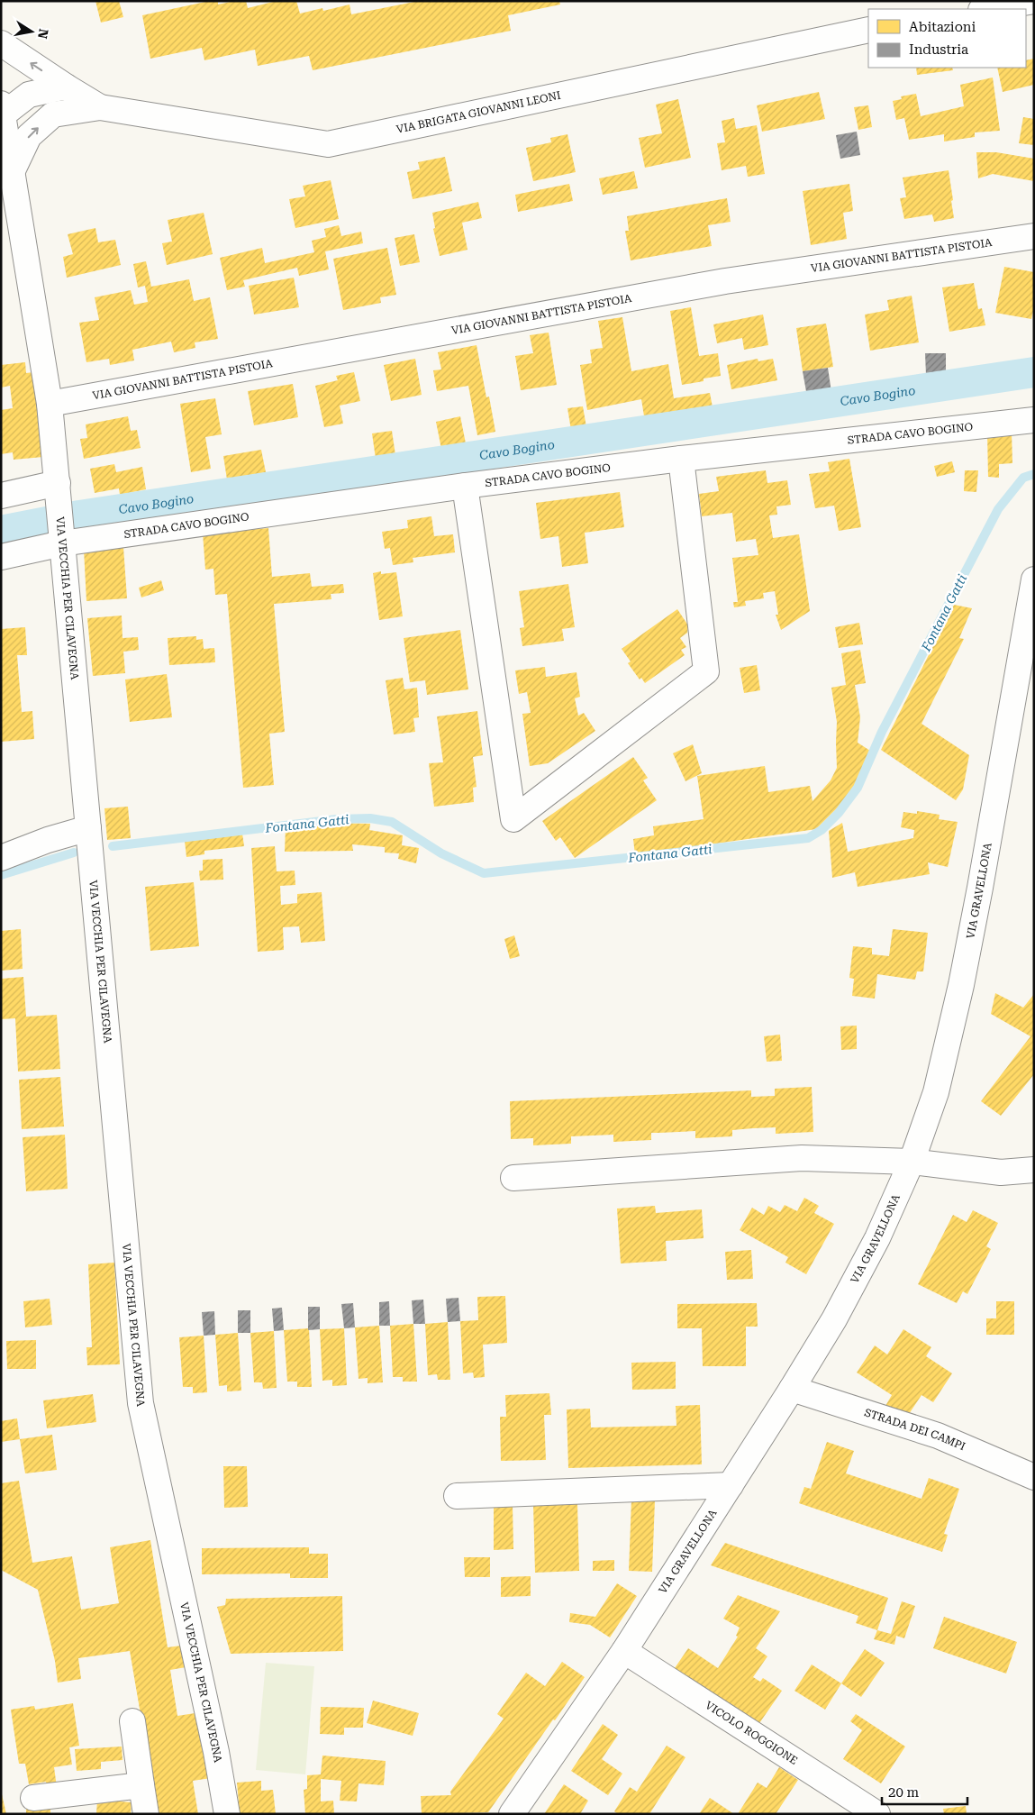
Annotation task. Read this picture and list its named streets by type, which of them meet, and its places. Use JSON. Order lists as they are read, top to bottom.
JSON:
{
  "streets": {
    "street": [
      "VIA BRIGATA GIOVANNI LEONI",
      "VIA GIOVANNI BATTISTA PISTOIA",
      "STRADA CAVO BOGINO",
      "VIA VECCHIA PER CILAVEGNA",
      "VIA GRAVELLONA",
      "STRADA DEI CAMPI",
      "VICOLO ROGGIONE"
    ]
  },
  "crossings": [
    ["VIA GIOVANNI BATTISTA PISTOIA", "VIA VECCHIA PER CILAVEGNA"],
    ["STRADA CAVO BOGINO", "VIA VECCHIA PER CILAVEGNA"],
    ["VIA GRAVELLONA", "STRADA DEI CAMPI"],
    ["VIA GRAVELLONA", "VICOLO ROGGIONE"]
  ],
  "water": ["Cavo Bogino", "Fontana Gatti"],
  "legend": ["Abitazioni", "Industria"],
  "scale_bar": "20 m",
  "north": "right"
}
